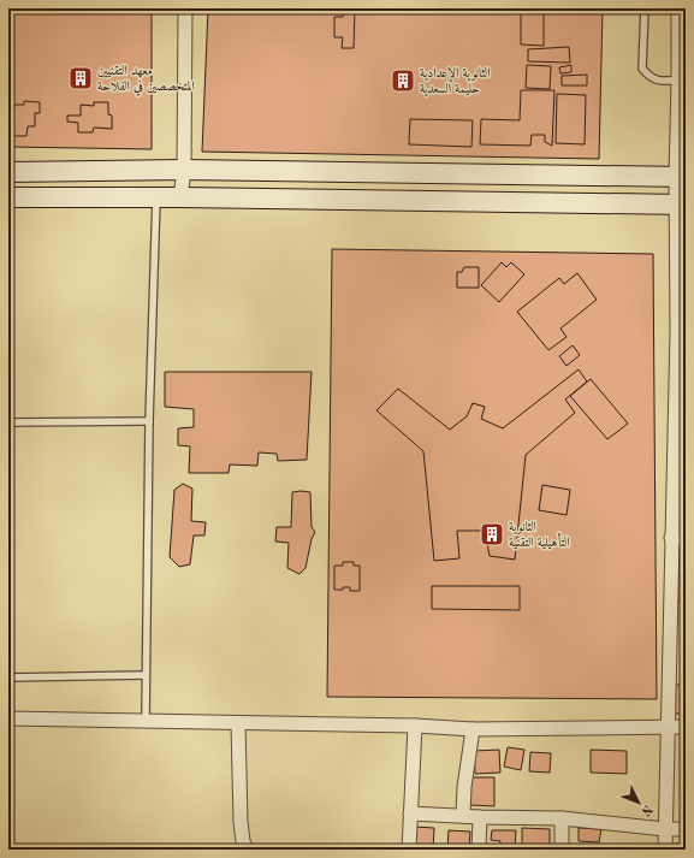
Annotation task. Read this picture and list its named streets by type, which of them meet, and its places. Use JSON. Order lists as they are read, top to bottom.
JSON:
{
  "places": {
    "building": ["معهد التقنيين المتخصصين في الفلاحة", "الثانوية الإعدادية حليمة السعدية", "الثانوية التأهيلية التقنية"]
  },
  "north": "bottom right"
}
